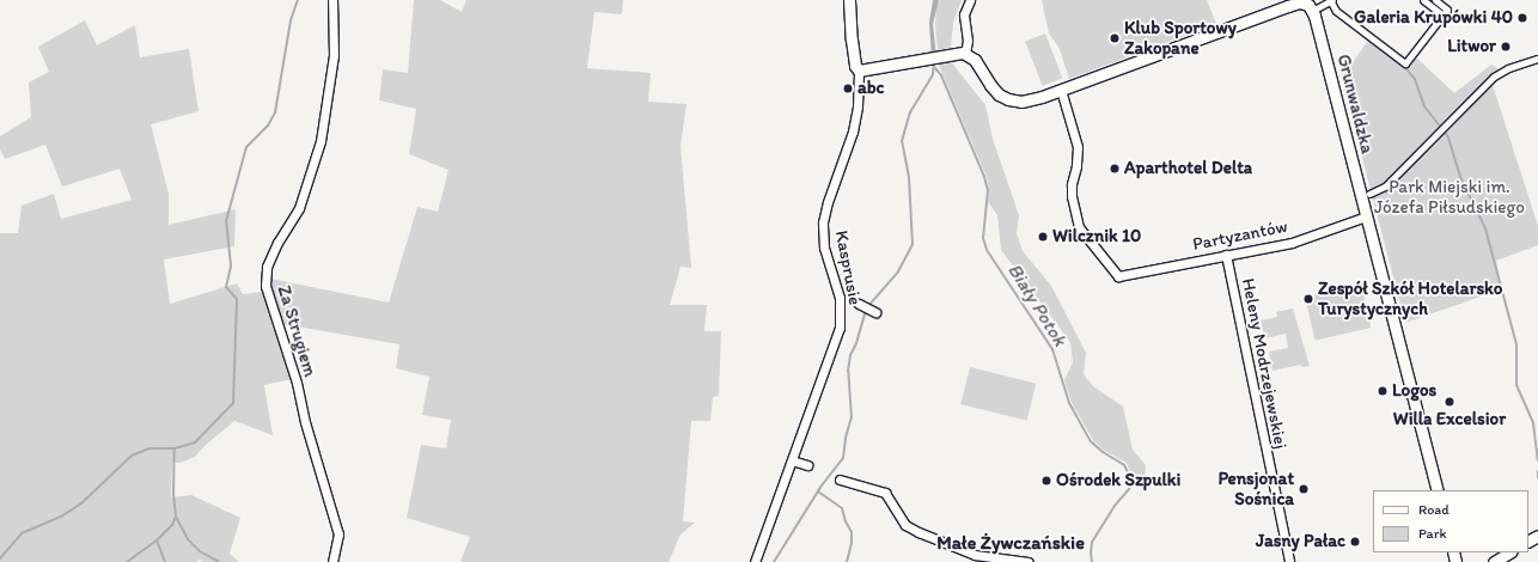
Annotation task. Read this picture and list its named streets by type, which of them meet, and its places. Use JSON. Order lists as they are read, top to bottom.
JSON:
{
  "streets": {
    "street": [
      "Grunwaldzka",
      "Partyzantów",
      "Kasprusie",
      "Za Strugiem",
      "Heleny Modrzejewskiej"
    ]
  },
  "crossings": [
    ["Grunwaldzka", "Partyzantów"],
    ["Partyzantów", "Heleny Modrzejewskiej"]
  ],
  "districts": ["Małe Żywczańskie"],
  "water": ["Biały Potok"],
  "parks": ["Park Miejski im. Józefa Piłsudskiego"],
  "places": [
    "Galeria Krupówki 40",
    "Klub Sportowy Zakopane",
    "Litwor",
    "abc",
    "Aparthotel Delta",
    "Wilcznik 10",
    "Zespół Szkół Hotelarsko Turystycznych",
    "Logos",
    "Willa Excelsior",
    "Ośrodek Szpulki",
    "Pensjonat Sośnica",
    "Jasny Pałac"
  ],
  "legend": ["Road", "Park"]
}
